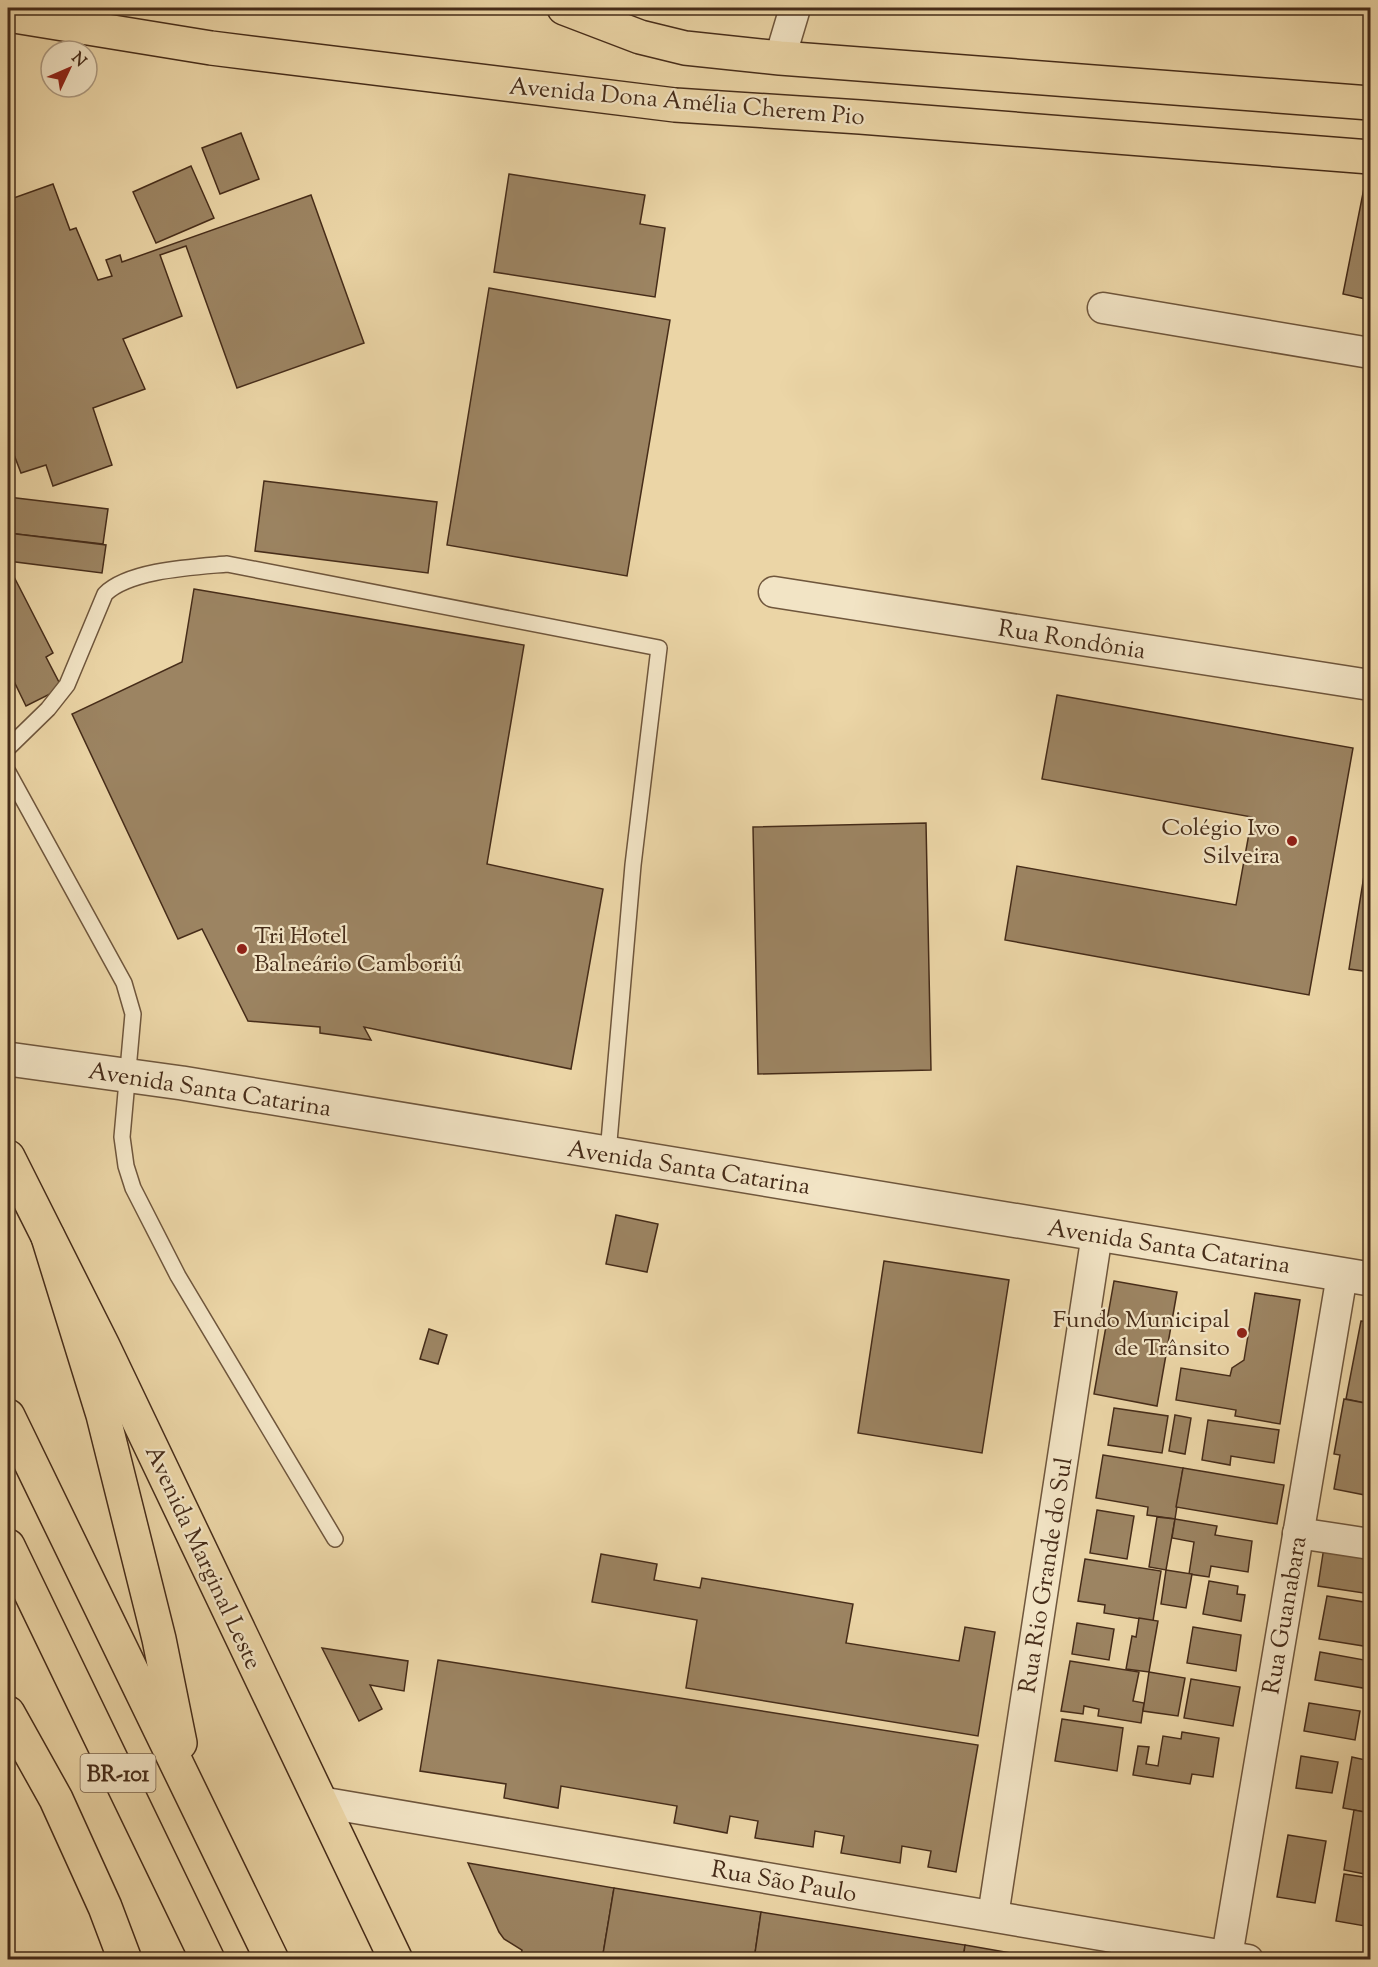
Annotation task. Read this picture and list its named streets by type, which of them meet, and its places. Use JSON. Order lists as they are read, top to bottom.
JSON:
{
  "streets": {
    "main road": ["Avenida Dona Amélia Cherem Pio", "Avenida Marginal Leste", "BR-101"],
    "street": [
      "Rua Rondônia",
      "Avenida Santa Catarina",
      "Rua Rio Grande do Sul",
      "Rua Guanabara",
      "Rua São Paulo"
    ]
  },
  "crossings": [
    ["Avenida Santa Catarina", "Rua Rio Grande do Sul"],
    ["Avenida Santa Catarina", "Rua Guanabara"],
    ["Avenida Marginal Leste", "Rua São Paulo"],
    ["Rua Rio Grande do Sul", "Rua São Paulo"],
    ["Rua Guanabara", "Rua São Paulo"]
  ],
  "places": ["Colégio Ivo Silveira", "Tri Hotel Balneário Camboriú", "Fundo Municipal de Trânsito"],
  "north": "top right"
}
